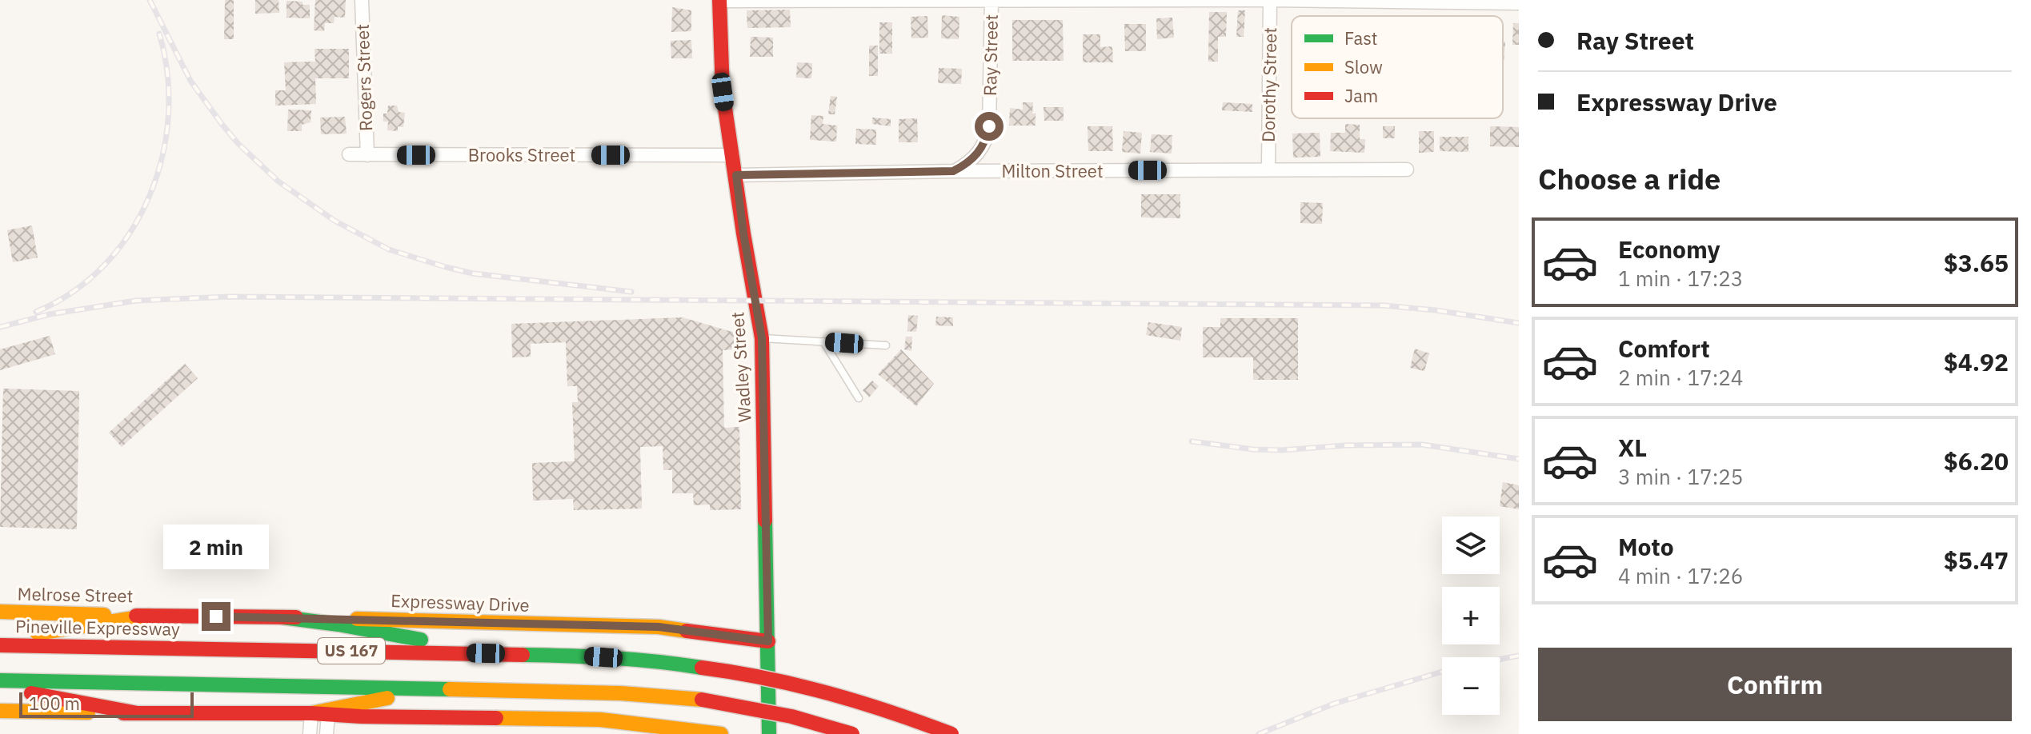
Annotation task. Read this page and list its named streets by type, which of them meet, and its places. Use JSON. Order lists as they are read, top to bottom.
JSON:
{
  "streets": {
    "main road": [
      "Wadley Street",
      "Melrose Street",
      "Expressway Drive",
      "Pineville Expressway",
      "US 167"
    ],
    "street": [
      "Ray Street",
      "Rogers Street",
      "Dorothy Street",
      "Brooks Street",
      "Milton Street"
    ]
  },
  "crossings": [
    ["Ray Street", "Milton Street"],
    ["Rogers Street", "Brooks Street"],
    ["Dorothy Street", "Milton Street"],
    ["Brooks Street", "Wadley Street"],
    ["Milton Street", "Wadley Street"],
    ["Wadley Street", "Expressway Drive"],
    ["Melrose Street", "Expressway Drive"]
  ],
  "legend": ["Fast", "Slow", "Jam"],
  "scale_bar": "100 m",
  "page": {
    "banner": ["Ray Street", "Expressway Drive"],
    "heading": "Choose a ride",
    "list": [
      {
        "name": "Economy",
        "note": "1 min · 17:23",
        "value": "$3.65"
      },
      {
        "name": "Comfort",
        "note": "2 min · 17:24",
        "value": "$4.92"
      },
      {
        "name": "XL",
        "note": "3 min · 17:25",
        "value": "$6.20"
      },
      {
        "name": "Moto",
        "note": "4 min · 17:26",
        "value": "$5.47"
      }
    ],
    "map_buttons": ["+", "−"],
    "bubble": "2 min",
    "buttons": "Confirm",
    "scale": "100 m"
  }
}
